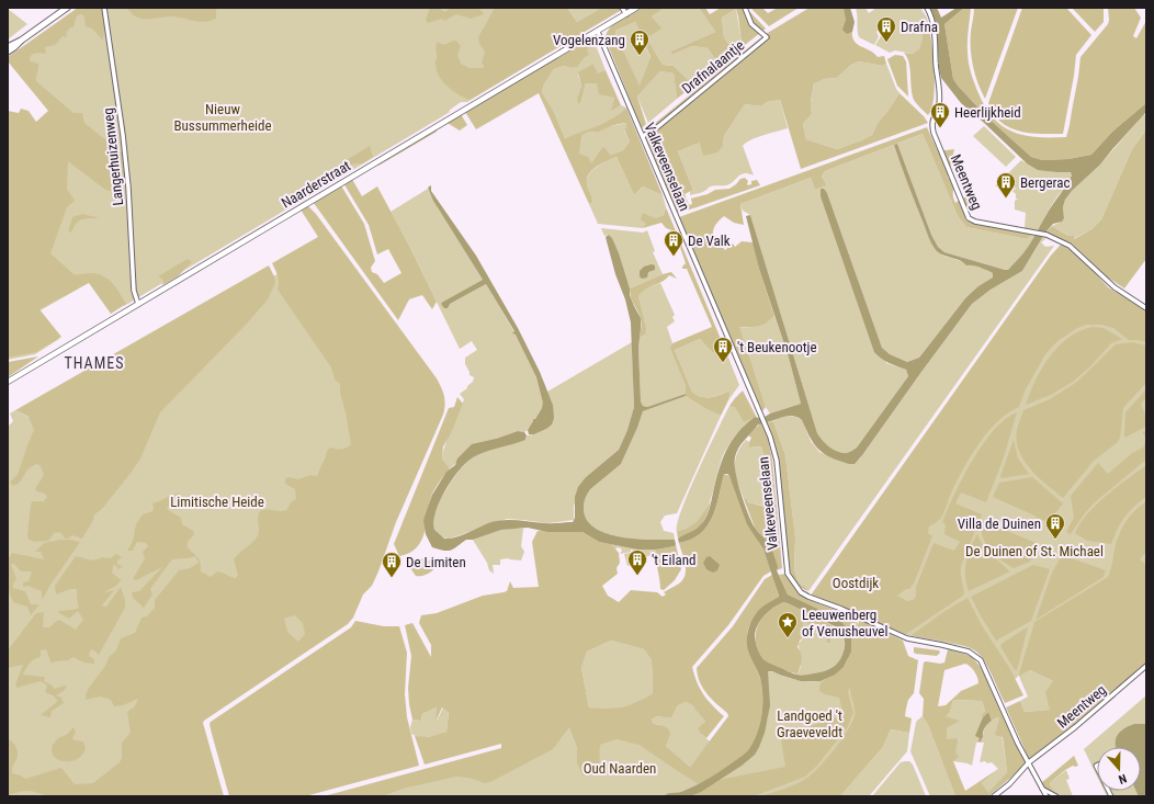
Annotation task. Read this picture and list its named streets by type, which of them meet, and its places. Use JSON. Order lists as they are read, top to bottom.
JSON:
{
  "streets": {
    "street": [
      "Drafnalaantje",
      "Langerhuizenweg",
      "Valkeveenselaan",
      "Meentweg",
      "Naarderstraat"
    ]
  },
  "crossings": [
    ["Drafnalaantje", "Valkeveenselaan"],
    ["Langerhuizenweg", "Naarderstraat"],
    ["Valkeveenselaan", "Meentweg"],
    ["Valkeveenselaan", "Naarderstraat"]
  ],
  "districts": ["THAMES"],
  "parks": [
    "Nieuw Bussummerheide",
    "Limitische Heide",
    "De Duinen of St. Michael",
    "Oostdijk",
    "Landgoed 't Graeveveldt",
    "Oud Naarden"
  ],
  "places": {
    "building": [
      "Drafna",
      "Vogelenzang",
      "Heerlijkheid",
      "Bergerac",
      "De Valk",
      "'t Beukenootje",
      "Villa de Duinen",
      "'t Eiland",
      "De Limiten"
    ],
    "place": ["Leeuwenberg of Venusheuvel"]
  },
  "north": "bottom"
}
